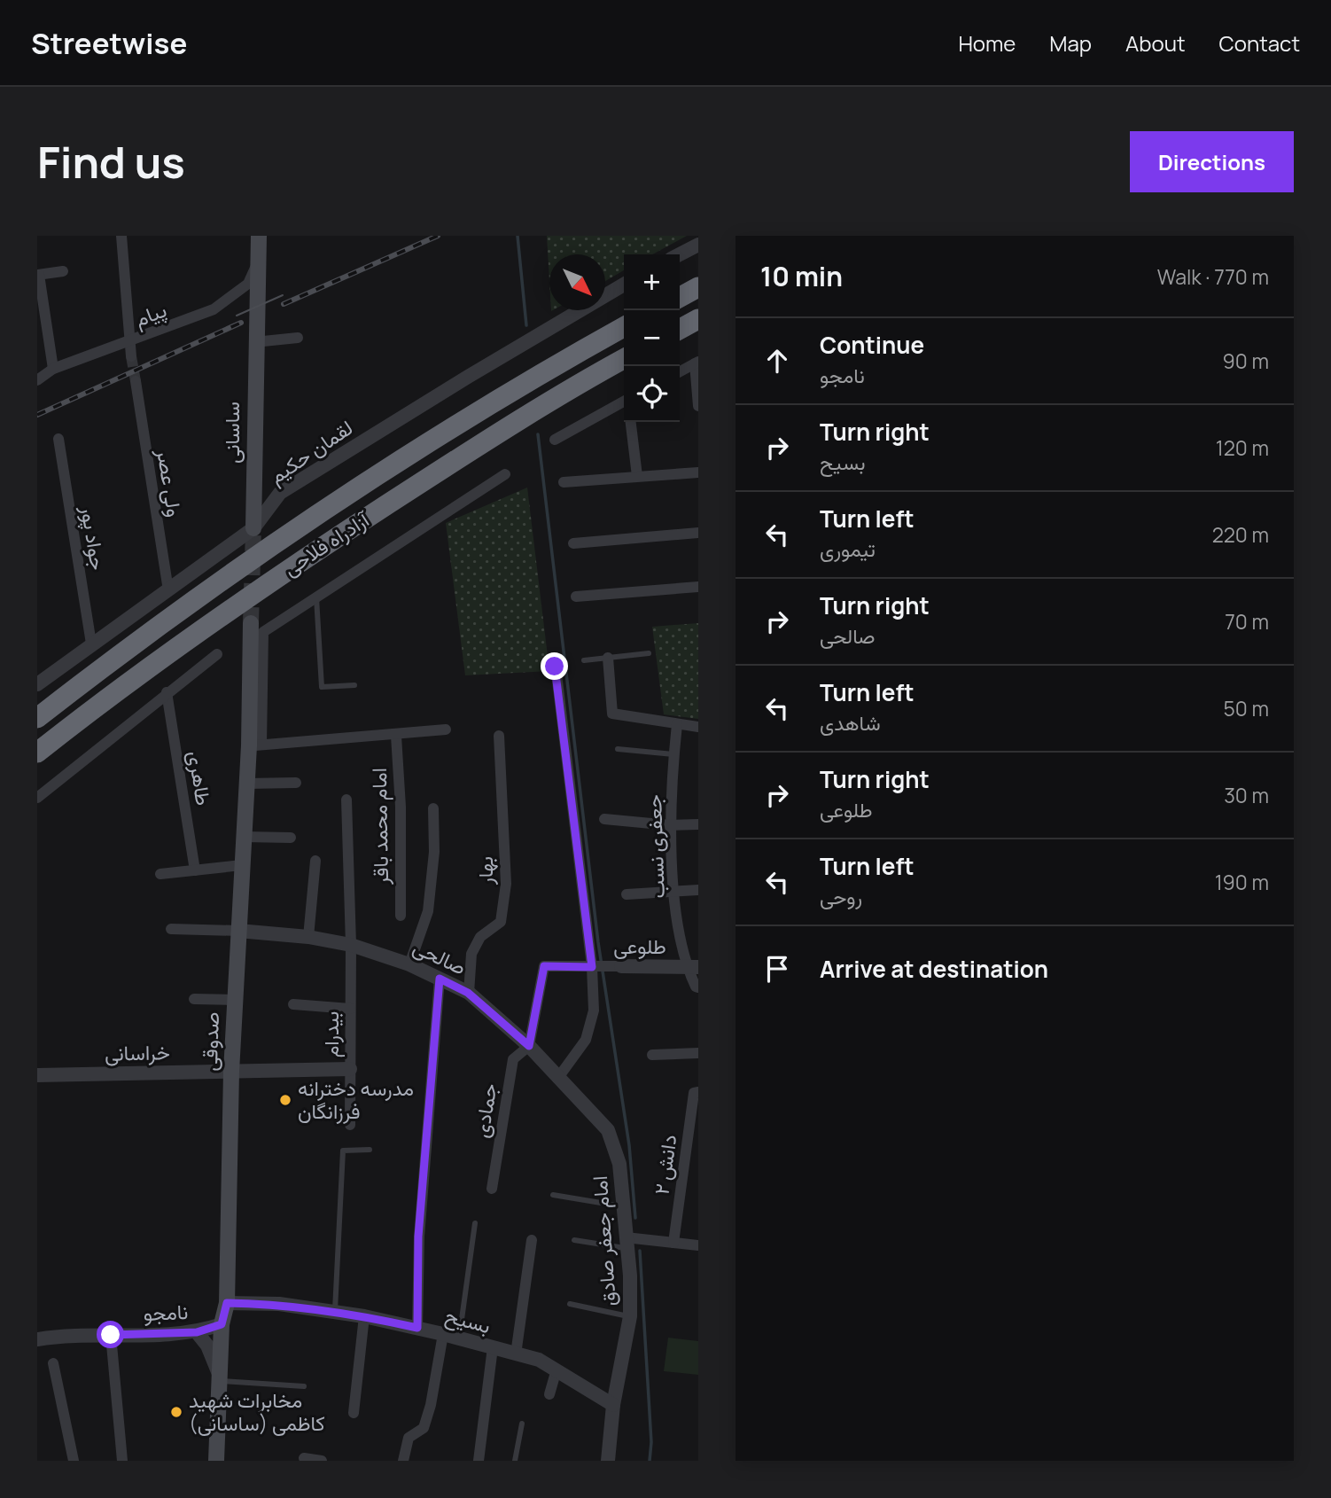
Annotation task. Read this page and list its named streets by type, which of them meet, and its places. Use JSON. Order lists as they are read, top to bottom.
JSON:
{
  "streets": {
    "highway": ["آزادراه فلاحی"],
    "main road": ["ساسانی", "صدوقی"],
    "street": [
      "پیام",
      "لقمان حکیم",
      "ولی عصر",
      "جواد پور",
      "طاهری",
      "امام محمد باقر",
      "جعفری نسب",
      "بهار",
      "طلوعی",
      "صالحی",
      "بیدرام",
      "خراسانی",
      "جمادی",
      "دانش ۲",
      "امام جعفر صادق",
      "نامجو",
      "بسیح"
    ]
  },
  "crossings": [
    ["پیام", "ساسانی"],
    ["ساسانی", "لقمان حکیم"],
    ["لقمان حکیم", "ولی عصر"],
    ["لقمان حکیم", "جواد پور"],
    ["جعفری نسب", "طلوعی"],
    ["بهار", "صالحی"],
    ["طلوعی", "صالحی"],
    ["طلوعی", "جمادی"],
    ["صالحی", "بیدرام"],
    ["صالحی", "صدوقی"],
    ["صالحی", "جمادی"],
    ["صالحی", "امام جعفر صادق"],
    ["بیدرام", "خراسانی"],
    ["صدوقی", "خراسانی"],
    ["صدوقی", "نامجو"],
    ["صدوقی", "بسیح"],
    ["امام جعفر صادق", "بسیح"]
  ],
  "places": ["مدرسه دخترانه فرزانگان", "مخابرات شهید کاظمی (ساسانی)"],
  "north": "bottom right",
  "page": {
    "header": "Streetwise",
    "nav": [
      "Home",
      "Map",
      "About",
      "Contact"
    ],
    "buttons": "Directions",
    "title": "Find us",
    "heading": ["10 min", "Walk · 770 m"],
    "map_buttons": ["+", "−"],
    "list": [
      ["Continue", "نامجو", "90 m"],
      ["Turn right", "بسیح", "120 m"],
      ["Turn left", "تیموری", "220 m"],
      ["Turn right", "صالحی", "70 m"],
      ["Turn left", "شاهدی", "50 m"],
      ["Turn right", "طلوعی", "30 m"],
      ["Turn left", "روحی", "190 m"],
      "Arrive at destination"
    ]
  }
}
